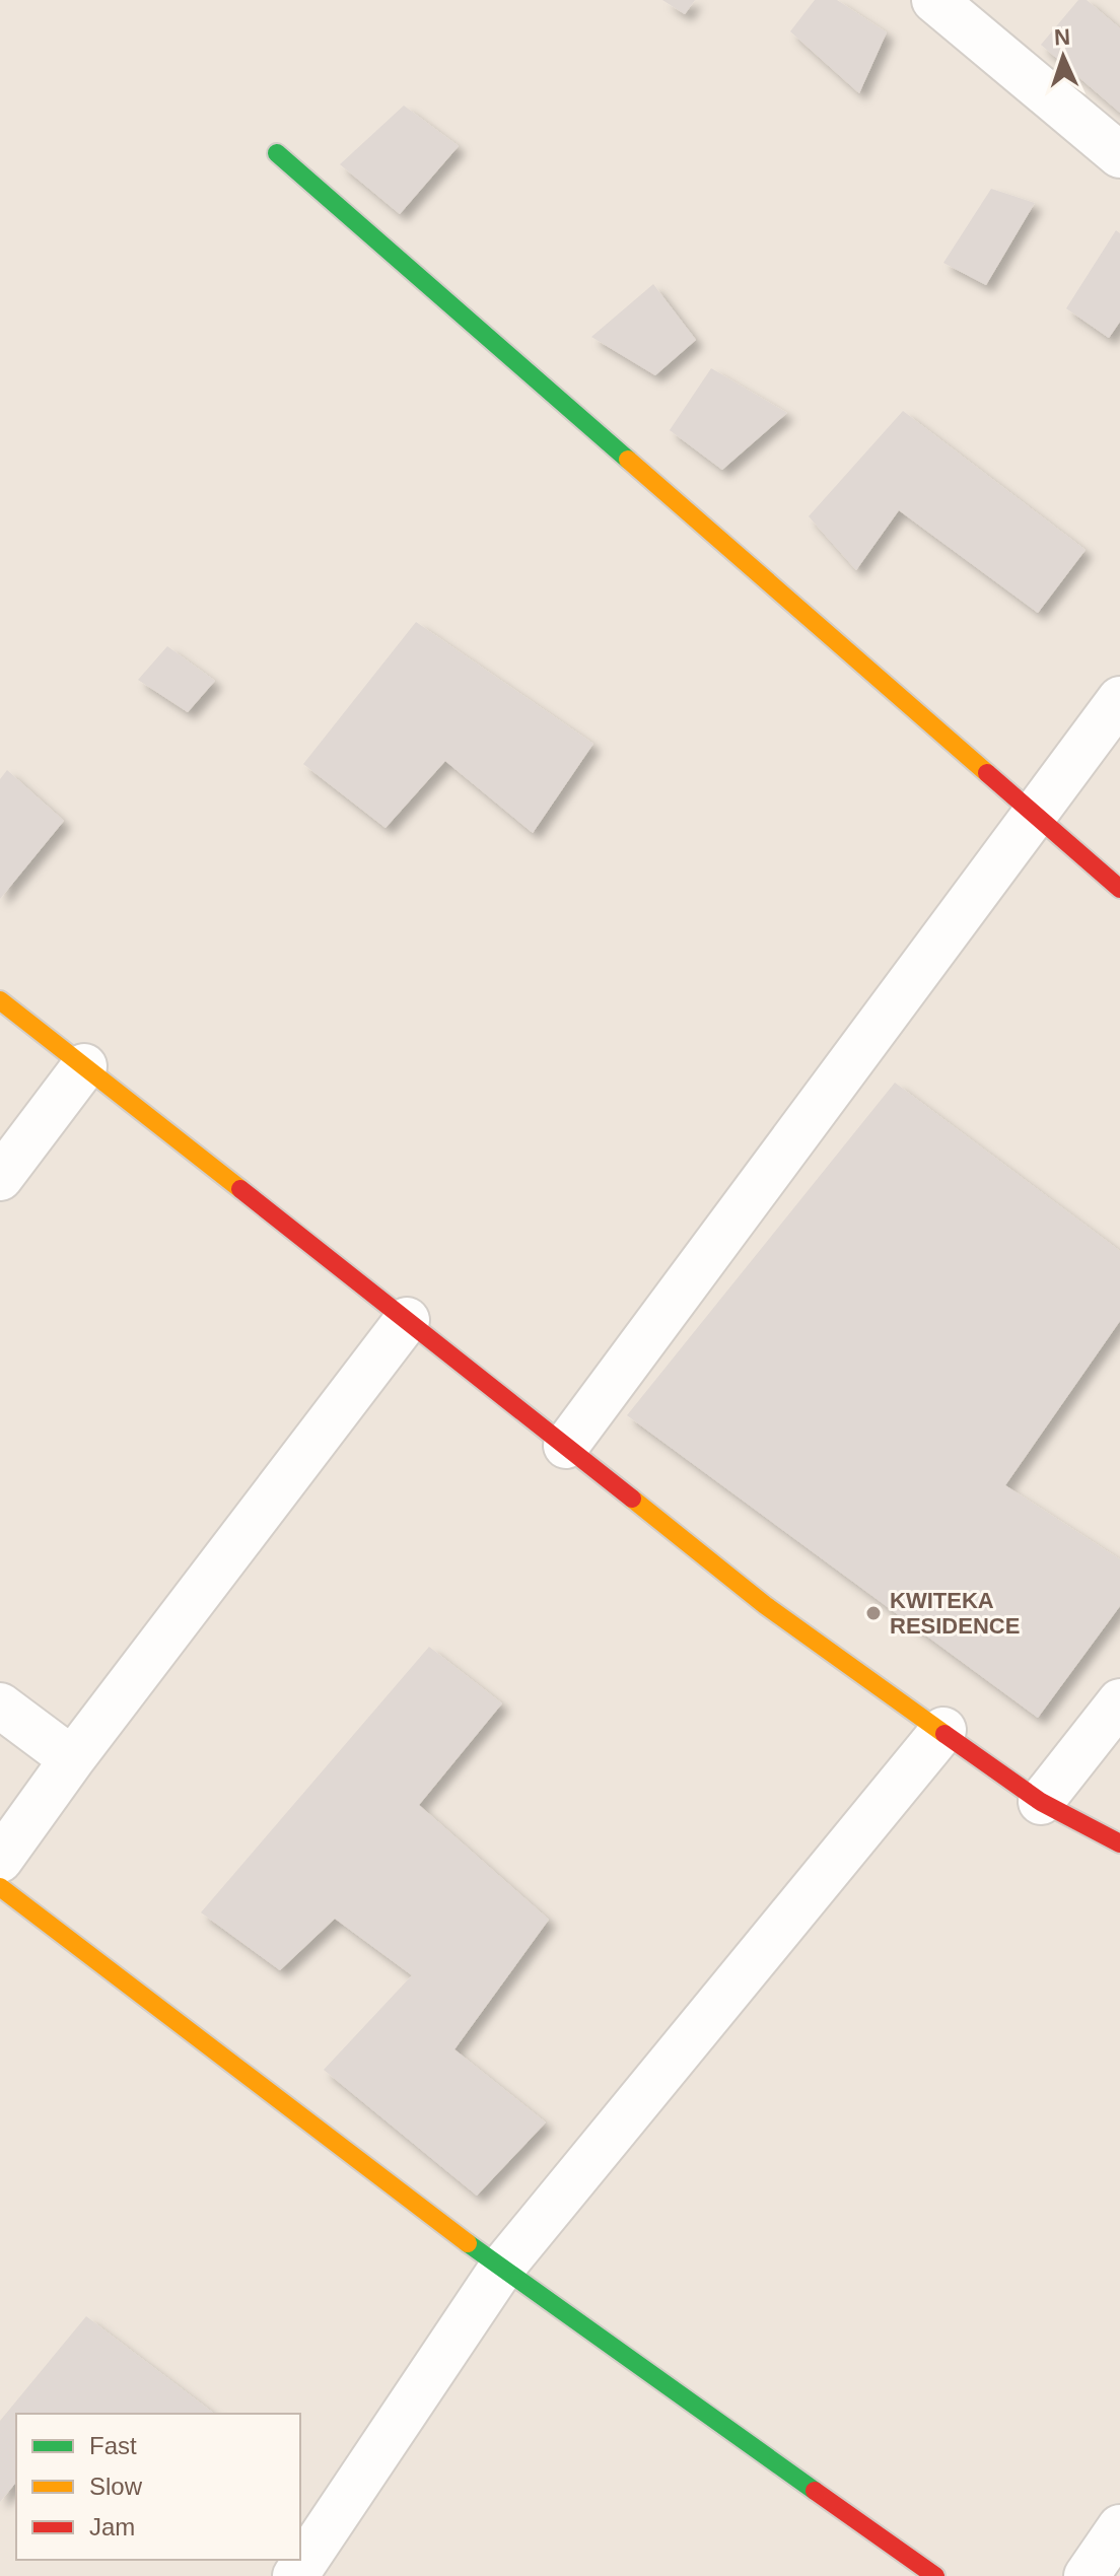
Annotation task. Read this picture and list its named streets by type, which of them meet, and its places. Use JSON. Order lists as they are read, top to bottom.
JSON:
{
  "places": ["KWITEKA RESIDENCE"],
  "legend": ["Fast", "Slow", "Jam"],
  "north": "top"
}
